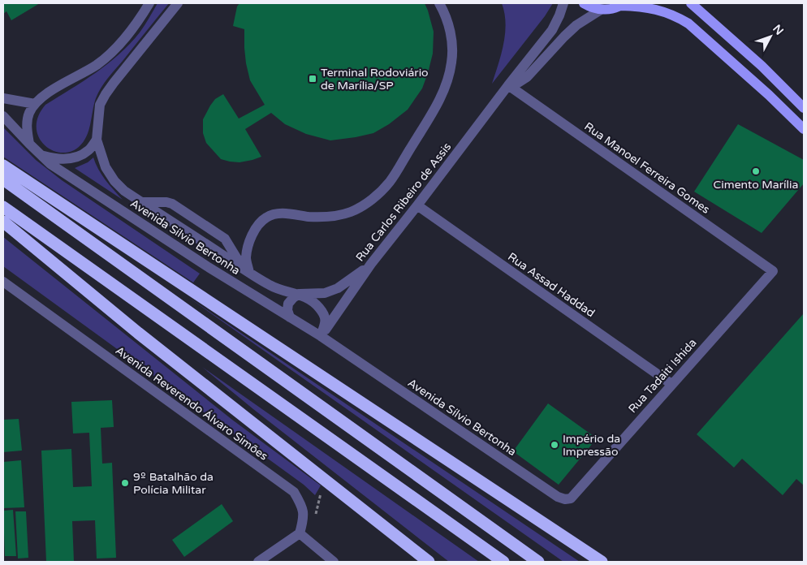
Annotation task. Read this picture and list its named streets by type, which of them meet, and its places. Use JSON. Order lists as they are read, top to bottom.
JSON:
{
  "streets": {
    "street": [
      "Rua Manoel Ferreira Gomes",
      "Rua Carlos Ribeiro de Assis",
      "Avenida Sílvio Bertonha",
      "Rua Assad Haddad",
      "Rua Tadaiti Ishida",
      "Avenida Reverendo Álvaro Simões"
    ]
  },
  "crossings": [
    ["Rua Manoel Ferreira Gomes", "Rua Carlos Ribeiro de Assis"],
    ["Rua Manoel Ferreira Gomes", "Rua Tadaiti Ishida"],
    ["Rua Carlos Ribeiro de Assis", "Avenida Sílvio Bertonha"],
    ["Rua Carlos Ribeiro de Assis", "Rua Assad Haddad"],
    ["Avenida Sílvio Bertonha", "Rua Tadaiti Ishida"],
    ["Rua Assad Haddad", "Rua Tadaiti Ishida"]
  ],
  "places": {
    "transit": ["Terminal Rodoviário de Marília/SP"],
    "other": ["Cimento Marília", "Império da Impressão", "9º Batalhão da Polícia Militar"]
  },
  "north": "top right"
}
